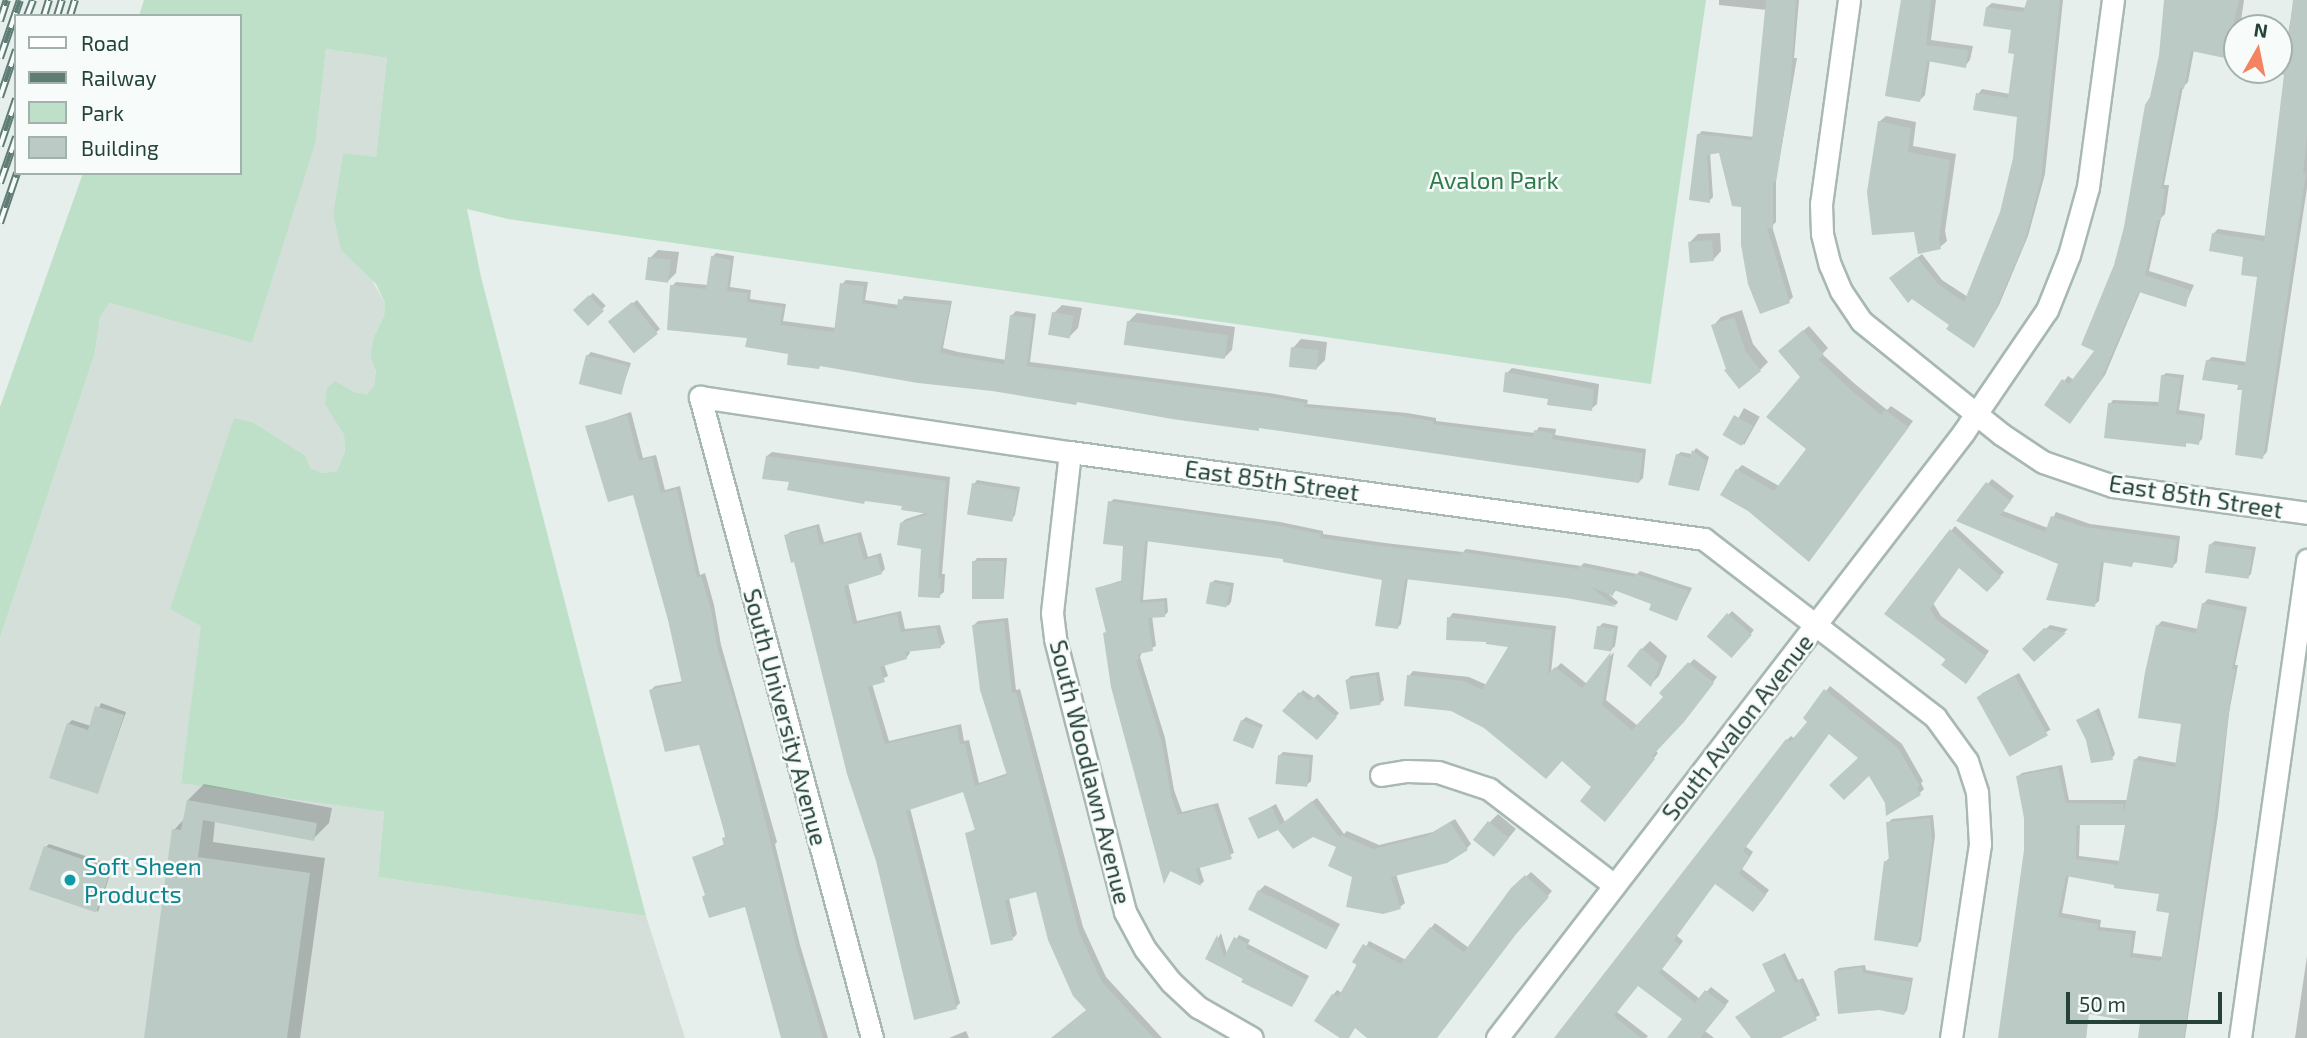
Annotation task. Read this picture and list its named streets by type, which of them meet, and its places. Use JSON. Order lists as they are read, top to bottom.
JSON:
{
  "streets": {
    "street": [
      "East 85th Street",
      "South University Avenue",
      "South Avalon Avenue",
      "South Woodlawn Avenue"
    ]
  },
  "crossings": [
    ["East 85th Street", "South University Avenue"],
    ["East 85th Street", "South Avalon Avenue"],
    ["East 85th Street", "South Woodlawn Avenue"]
  ],
  "parks": ["Avalon Park"],
  "places": ["Soft Sheen Products"],
  "legend": [
    "Road",
    "Railway",
    "Park",
    "Building"
  ],
  "scale_bar": "50 m",
  "north": "top"
}
